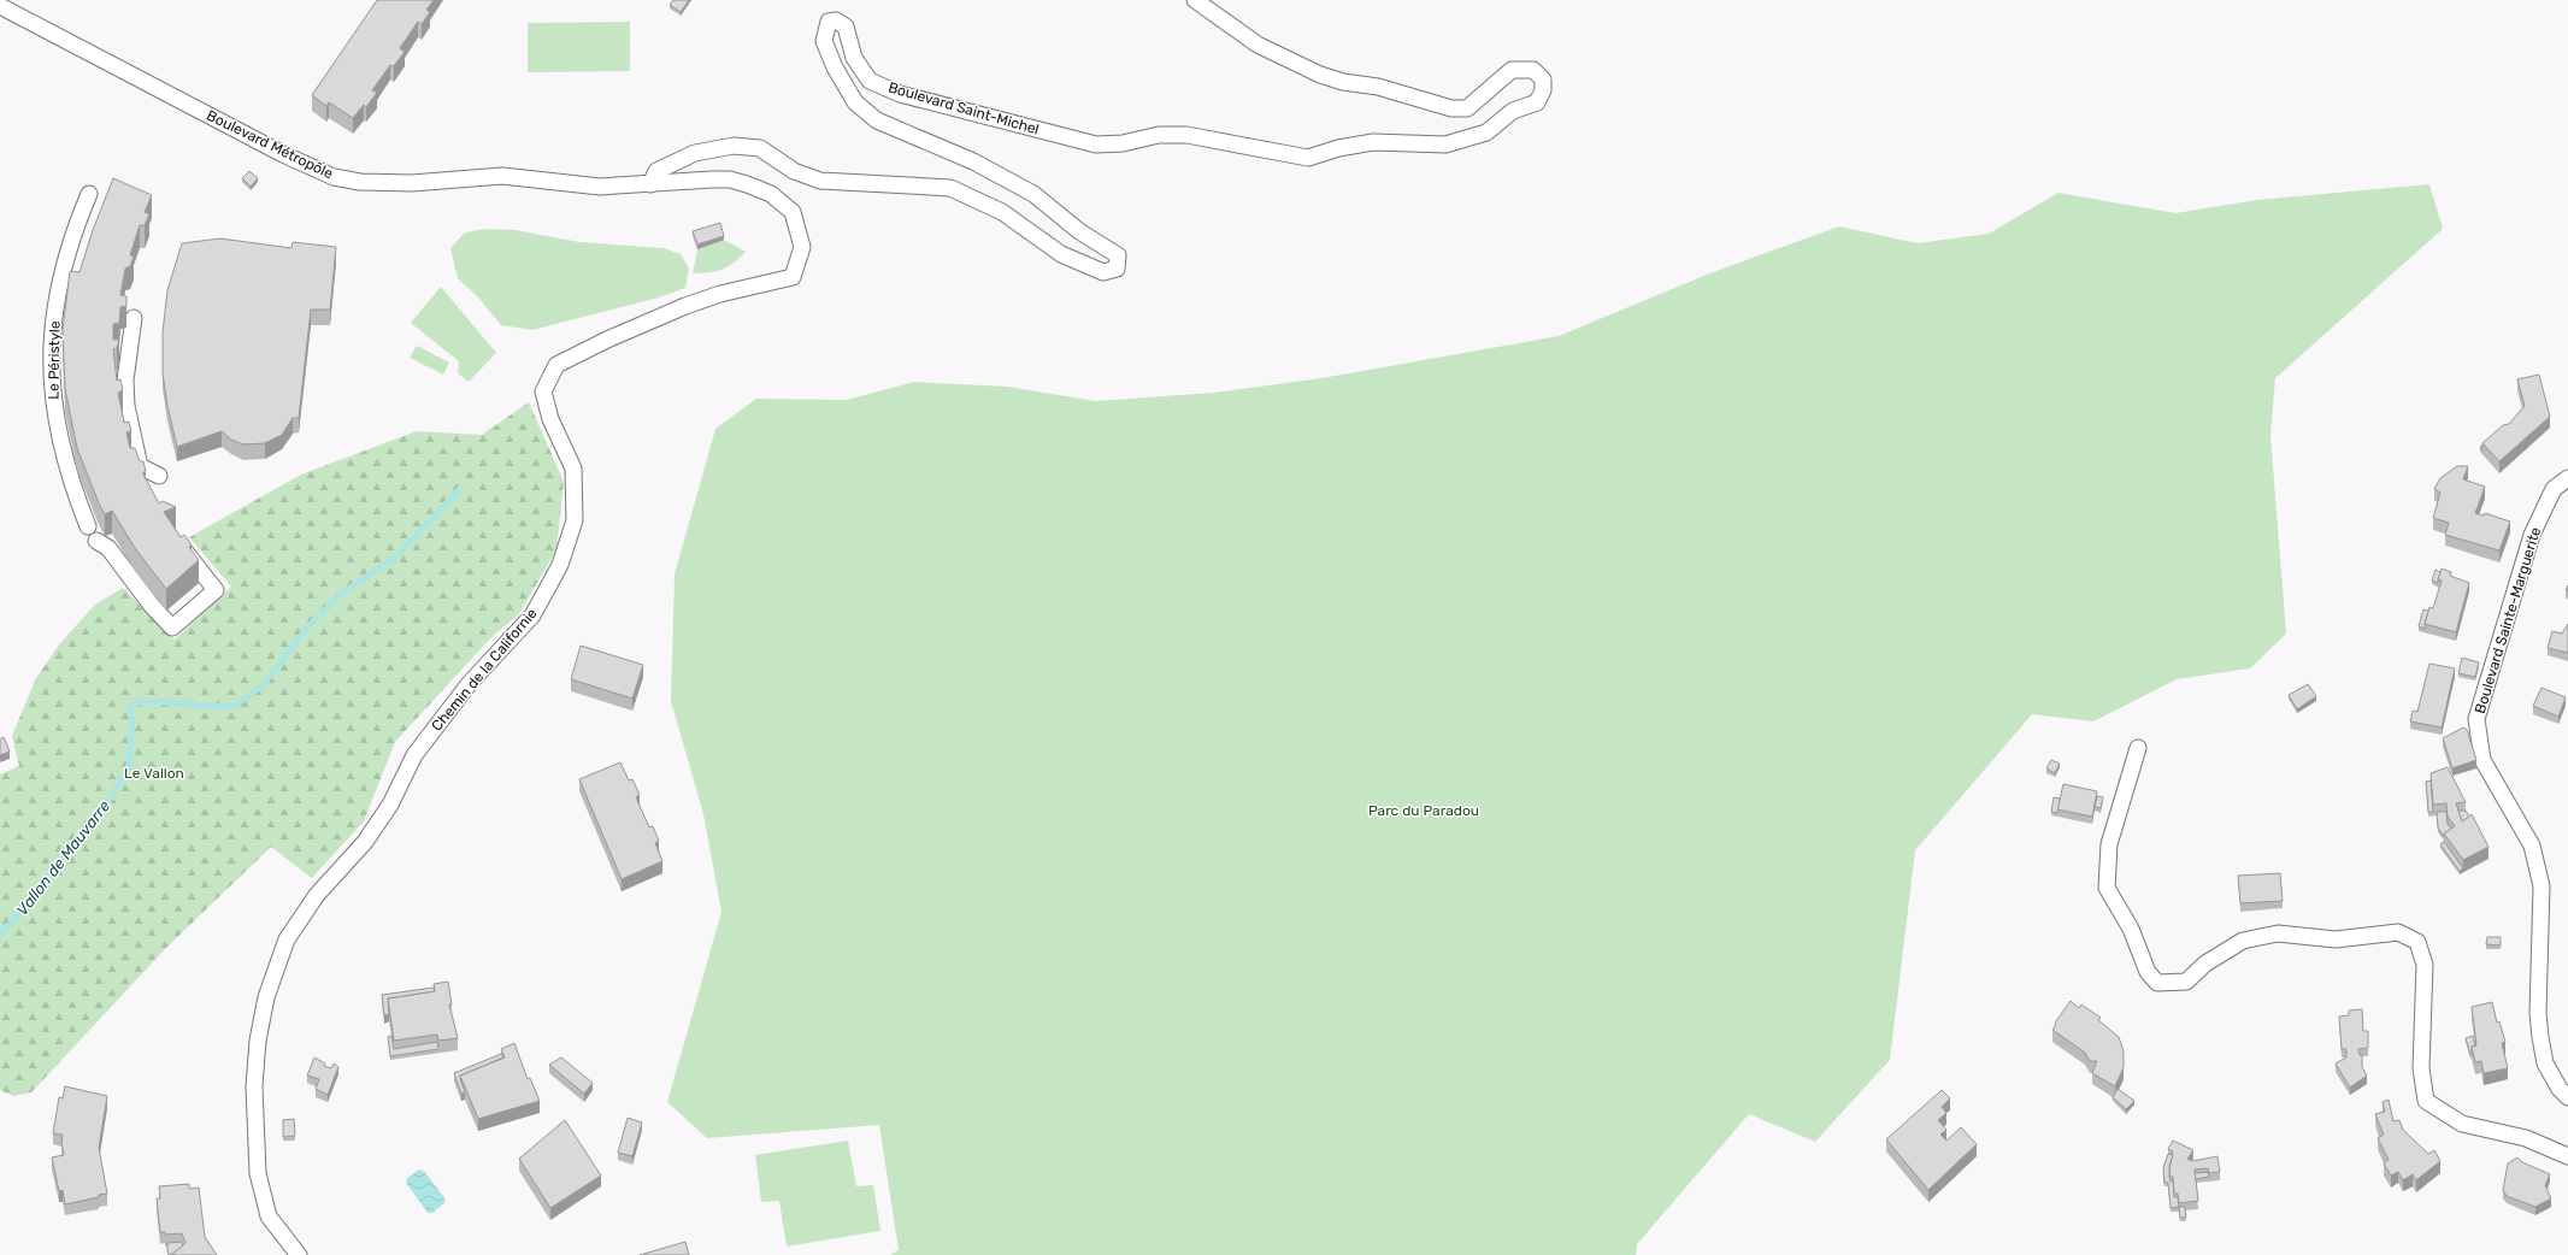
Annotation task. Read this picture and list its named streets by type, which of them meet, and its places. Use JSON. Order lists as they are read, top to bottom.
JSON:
{
  "streets": {
    "street": [
      "Boulevard Saint-Michel",
      "Boulevard Métropôle",
      "Le Péristyle",
      "Boulevard Sainte-Marguerite",
      "Chemin de la Californie"
    ]
  },
  "crossings": [
    ["Boulevard Saint-Michel", "Boulevard Métropôle"],
    ["Boulevard Saint-Michel", "Chemin de la Californie"],
    ["Boulevard Métropôle", "Chemin de la Californie"]
  ],
  "water": ["Vallon de Mauvarre"],
  "parks": ["Le Vallon", "Parc du Paradou"]
}
